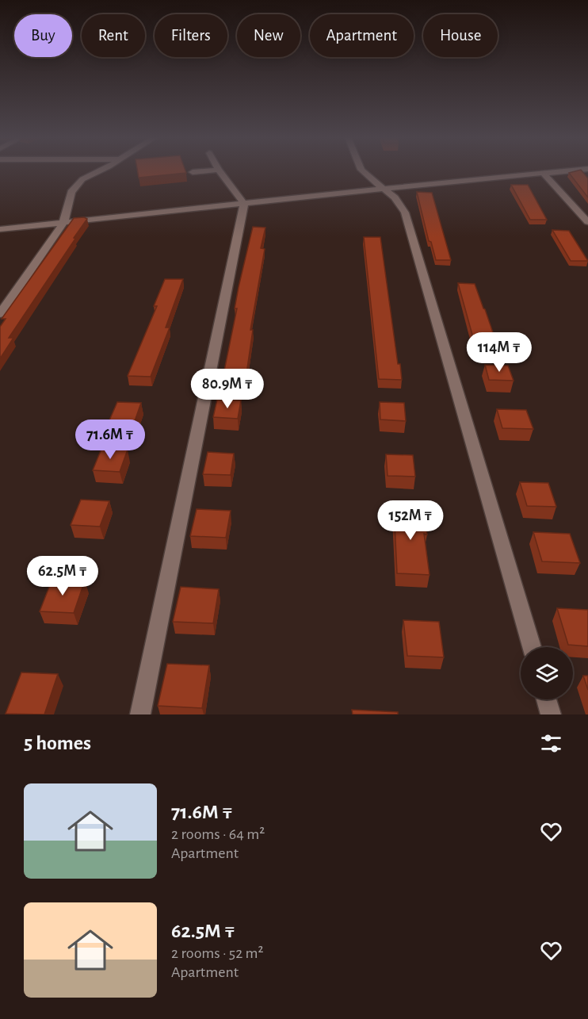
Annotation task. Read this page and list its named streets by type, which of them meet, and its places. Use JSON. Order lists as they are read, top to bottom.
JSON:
{
  "page": {
    "chip": [
      "Buy",
      "Rent",
      "Filters",
      "New",
      "Apartment",
      "House"
    ],
    "price": [
      "114M ₸",
      "80.9M ₸",
      "71.6M ₸",
      "152M ₸",
      "62.5M ₸"
    ],
    "heading": "5 homes",
    "list": [
      {
        "name": "71.6M ₸",
        "note": "2 rooms · 64 m² · Apartment"
      },
      {
        "name": "62.5M ₸",
        "note": "2 rooms · 52 m² · Apartment"
      }
    ]
  }
}
